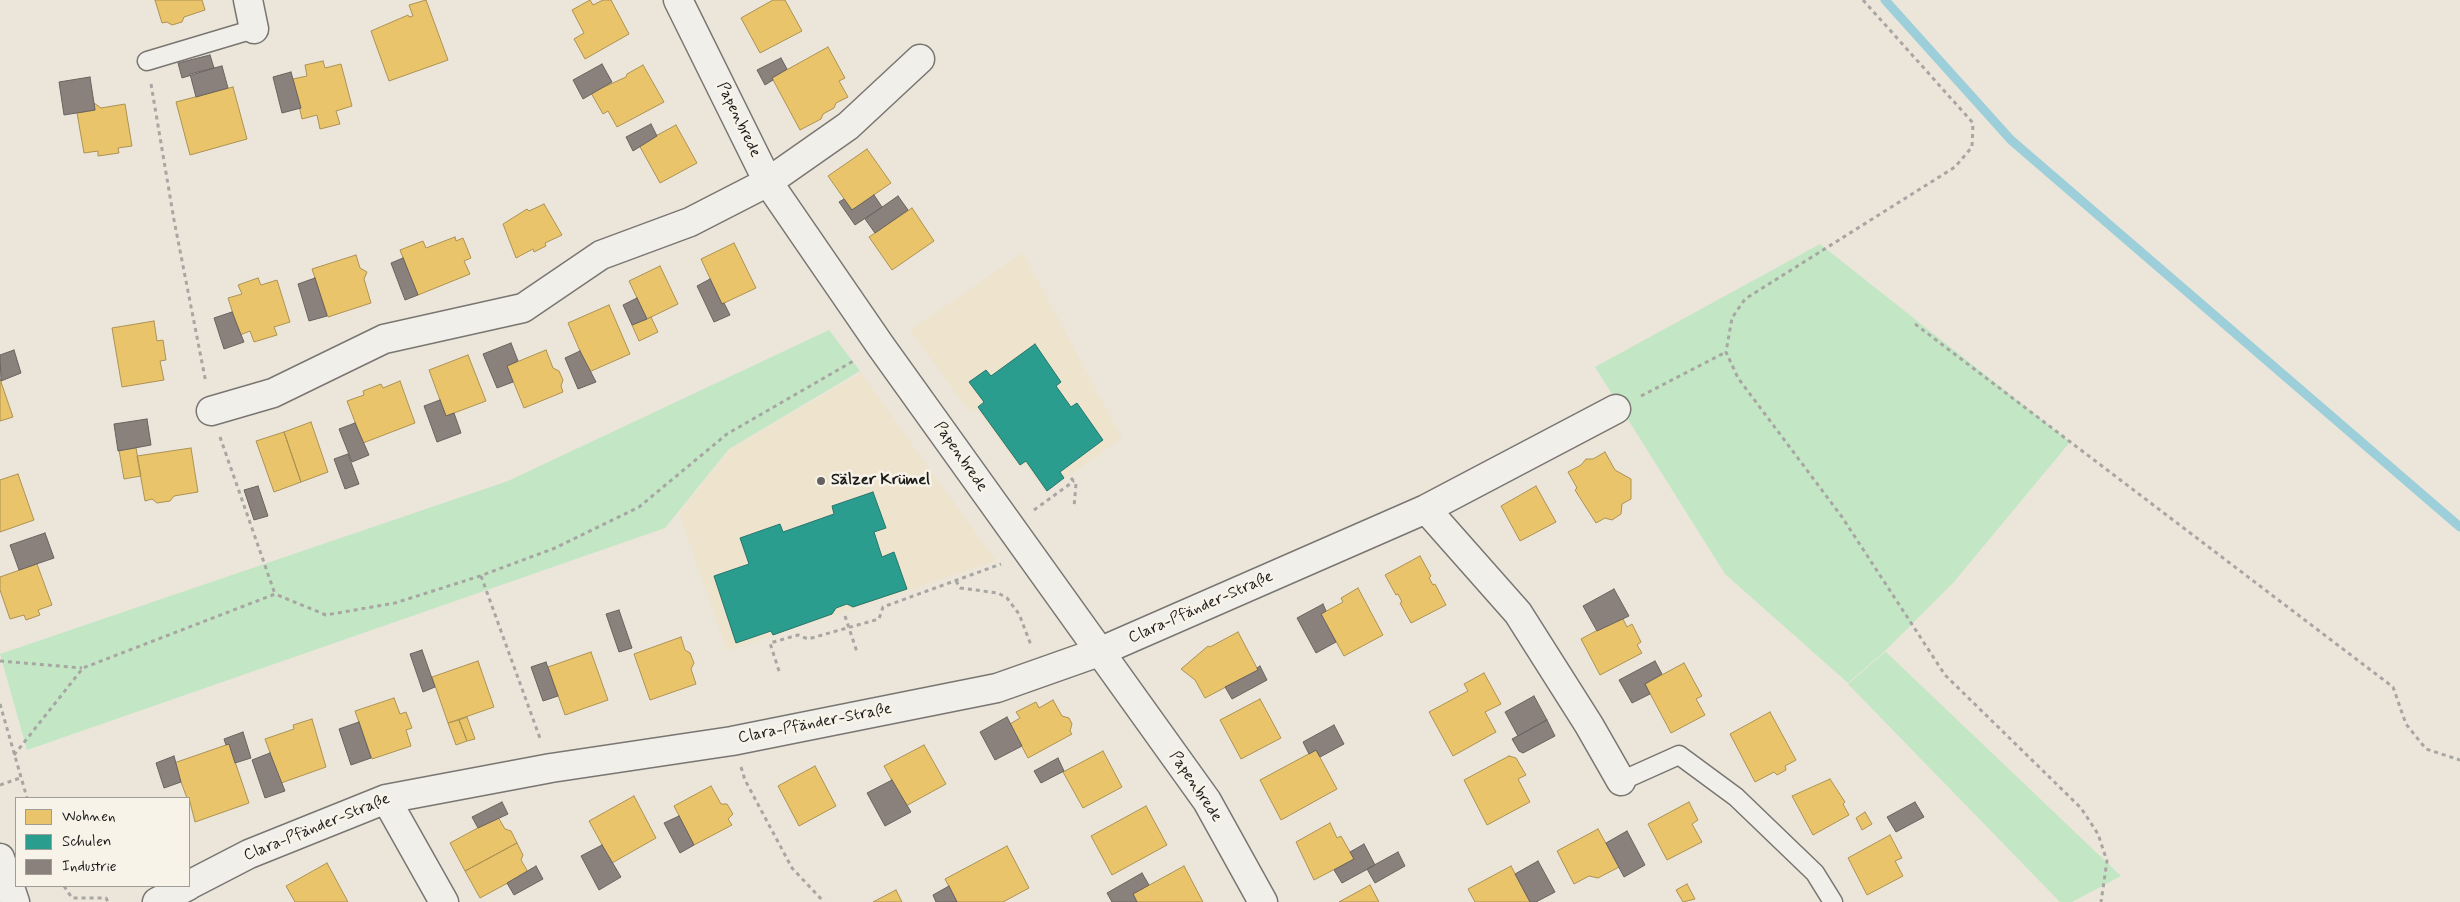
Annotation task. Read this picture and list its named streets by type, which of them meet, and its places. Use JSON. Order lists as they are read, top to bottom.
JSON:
{
  "streets": {
    "street": ["Papenbrede", "Clara-Pfänder-Straße"]
  },
  "crossings": [
    ["Papenbrede", "Clara-Pfänder-Straße"]
  ],
  "places": ["Sälzer Krümel"],
  "legend": ["Wohnen", "Schulen", "Industrie"]
}
